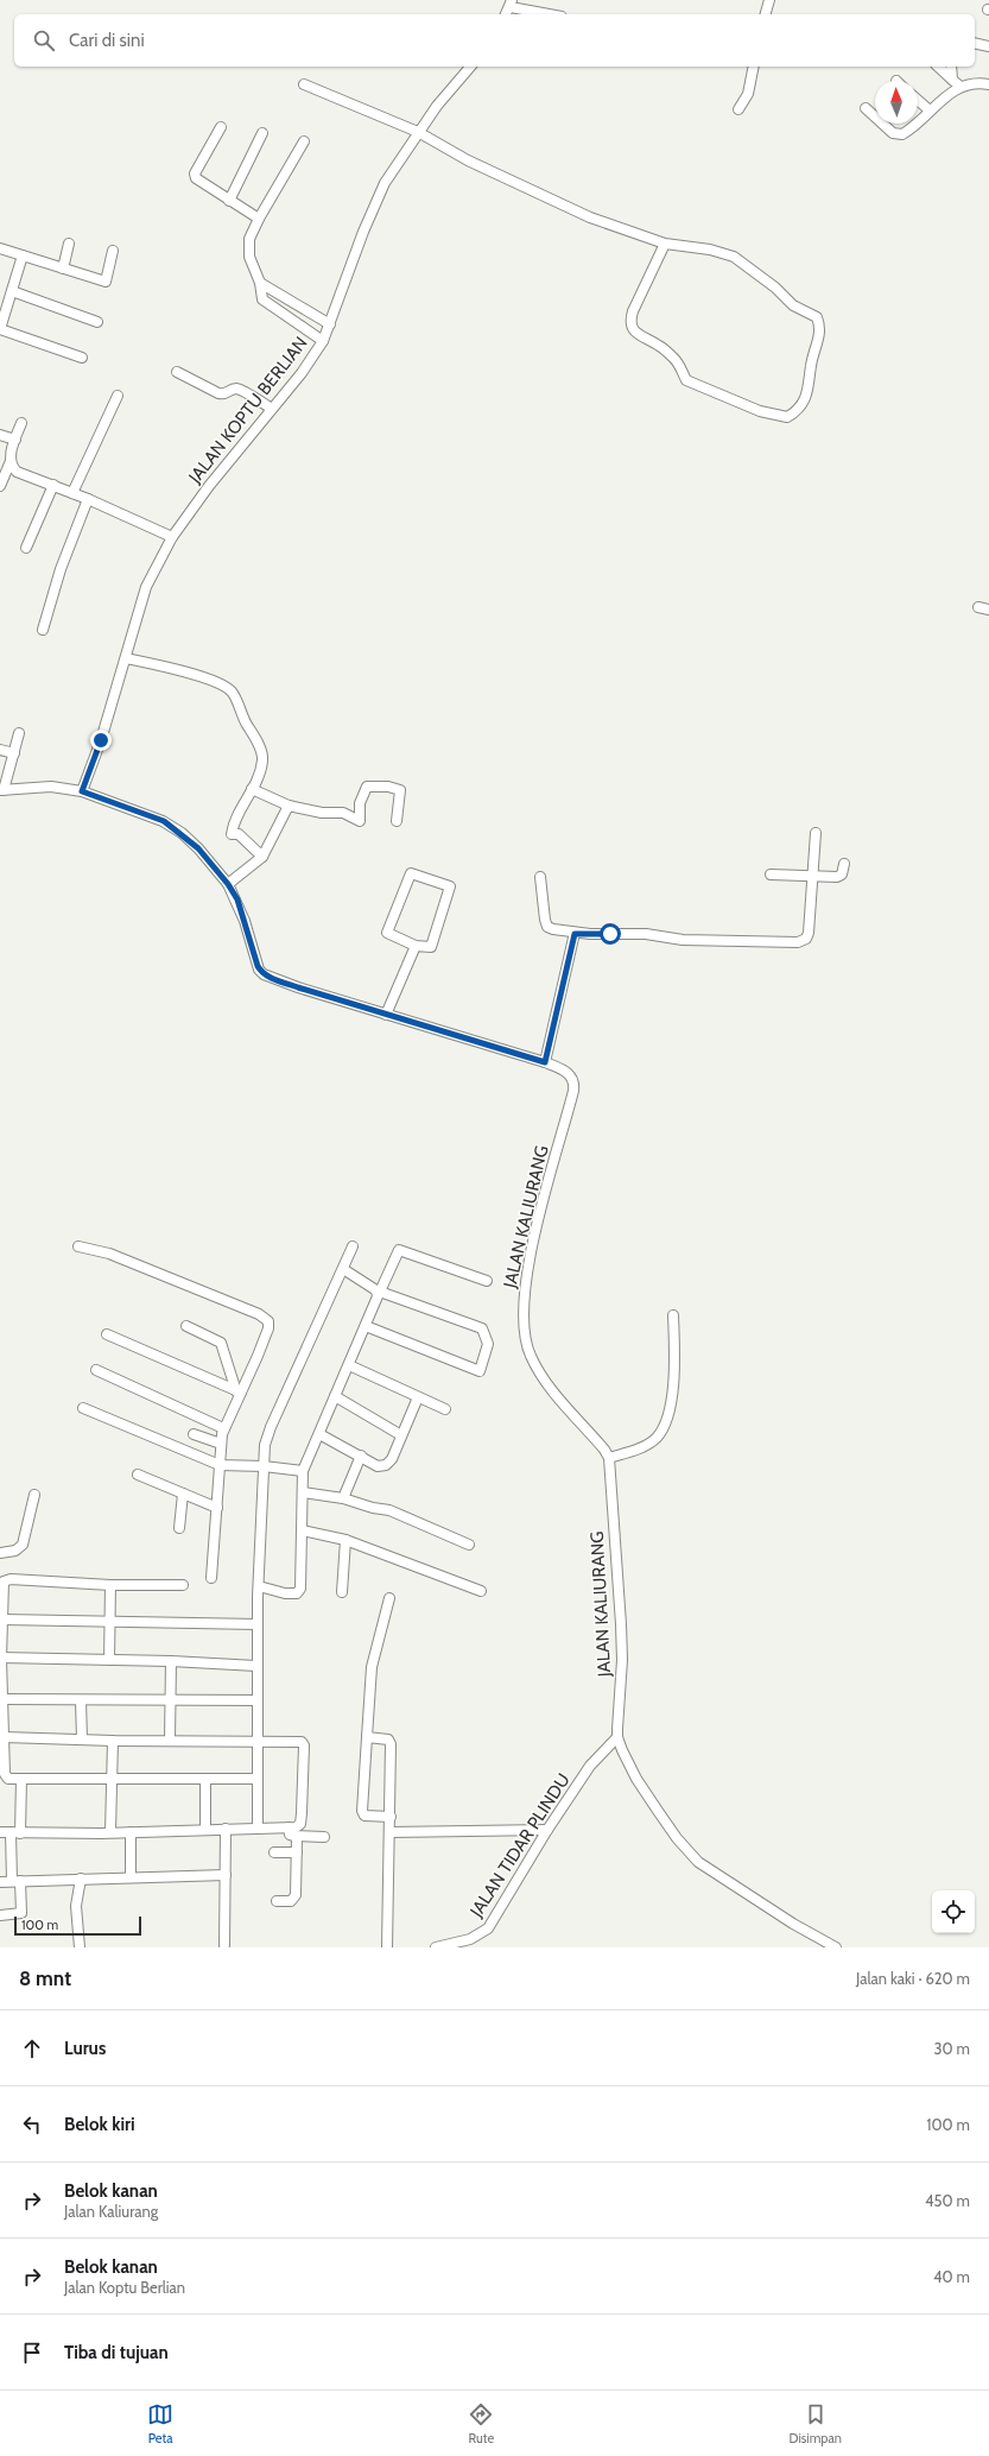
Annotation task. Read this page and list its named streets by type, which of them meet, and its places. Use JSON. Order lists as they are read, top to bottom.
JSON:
{
  "streets": {
    "street": ["JALAN KOPTU BERLIAN", "JALAN KALIURANG", "JALAN TIDAR PLINDU"]
  },
  "crossings": [
    ["JALAN KOPTU BERLIAN", "JALAN KALIURANG"],
    ["JALAN KALIURANG", "JALAN TIDAR PLINDU"]
  ],
  "scale_bar": "100 m",
  "north": "top",
  "page": {
    "search": "Cari di sini",
    "scale": "100 m",
    "heading": ["8 mnt", "Jalan kaki · 620 m"],
    "list": [
      ["Lurus", "30 m"],
      ["Belok kiri", "100 m"],
      ["Belok kanan", "Jalan Kaliurang", "450 m"],
      ["Belok kanan", "Jalan Koptu Berlian", "40 m"],
      "Tiba di tujuan"
    ],
    "nav": ["Peta", "Rute", "Disimpan"]
  }
}
